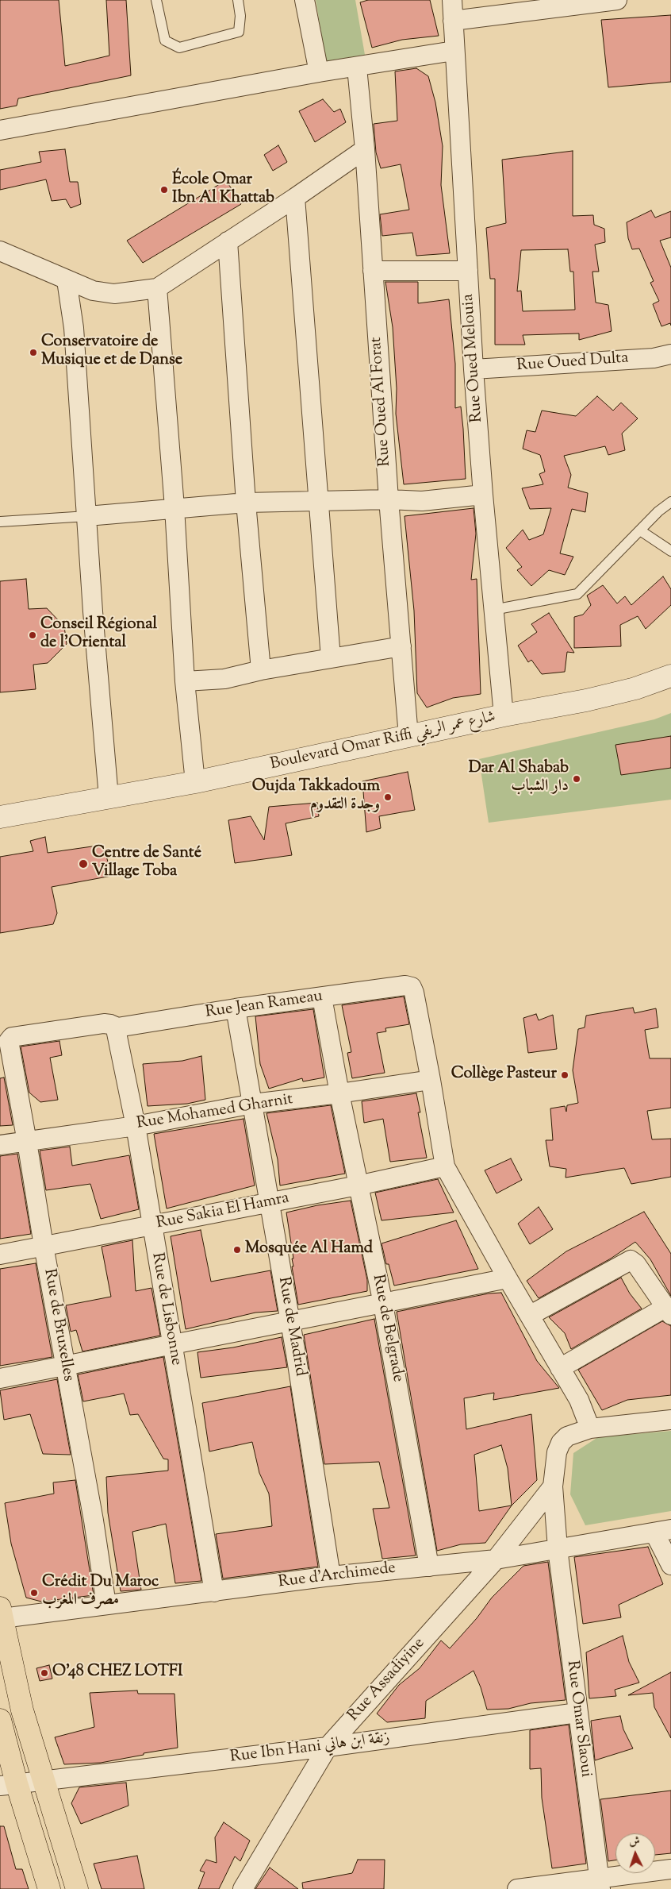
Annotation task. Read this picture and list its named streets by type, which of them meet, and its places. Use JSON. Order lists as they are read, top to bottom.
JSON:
{
  "streets": {
    "street": [
      "Rue Oued Melouia",
      "Rue Oued Dulta",
      "Rue Oued Al Forat",
      "Boulevard Omar Riffi شارع عمر الريفي",
      "Rue Jean Rameau",
      "Rue Mohamed Gharnit",
      "Rue Sakia El Hamra",
      "Rue de Lisbonne",
      "Rue de Bruxelles",
      "Rue de Madrid",
      "Rue de Belgrade",
      "Rue d’Archimede",
      "Rue Assadiyine",
      "Rue Omar Slaoui",
      "Rue Ibn Hani زنقة ابن هاني"
    ]
  },
  "crossings": [
    ["Rue Oued Melouia", "Rue Oued Dulta"],
    ["Rue Oued Melouia", "Boulevard Omar Riffi شارع عمر الريفي"],
    ["Rue Oued Al Forat", "Boulevard Omar Riffi شارع عمر الريفي"],
    ["Rue Jean Rameau", "Rue Mohamed Gharnit"],
    ["Rue Jean Rameau", "Rue de Lisbonne"],
    ["Rue Jean Rameau", "Rue de Bruxelles"],
    ["Rue Jean Rameau", "Rue de Madrid"],
    ["Rue Jean Rameau", "Rue de Belgrade"],
    ["Rue Mohamed Gharnit", "Rue de Lisbonne"],
    ["Rue Mohamed Gharnit", "Rue de Bruxelles"],
    ["Rue Mohamed Gharnit", "Rue de Madrid"],
    ["Rue Mohamed Gharnit", "Rue de Belgrade"],
    ["Rue Sakia El Hamra", "Rue de Lisbonne"],
    ["Rue Sakia El Hamra", "Rue de Bruxelles"],
    ["Rue Sakia El Hamra", "Rue de Madrid"],
    ["Rue Sakia El Hamra", "Rue de Belgrade"],
    ["Rue de Lisbonne", "Rue d’Archimede"],
    ["Rue de Bruxelles", "Rue d’Archimede"],
    ["Rue de Madrid", "Rue d’Archimede"],
    ["Rue de Belgrade", "Rue d’Archimede"],
    ["Rue d’Archimede", "Rue Assadiyine"],
    ["Rue d’Archimede", "Rue Omar Slaoui"],
    ["Rue Assadiyine", "Rue Ibn Hani زنقة ابن هاني"],
    ["Rue Omar Slaoui", "Rue Ibn Hani زنقة ابن هاني"]
  ],
  "places": [
    "École Omar Ibn Al Khattab",
    "Conservatoire de Musique et de Danse",
    "Conseil Régional de l'Oriental",
    "Dar Al Shabab دار الشباب",
    "Oujda Takkadoum وجدة التقدوم",
    "Centre de Santé Village Toba",
    "Collège Pasteur",
    "Mosquée Al Hamd",
    "Crédit Du Maroc مصرف المغرب",
    "O'48 CHEZ LOTFI"
  ],
  "north": "top"
}
